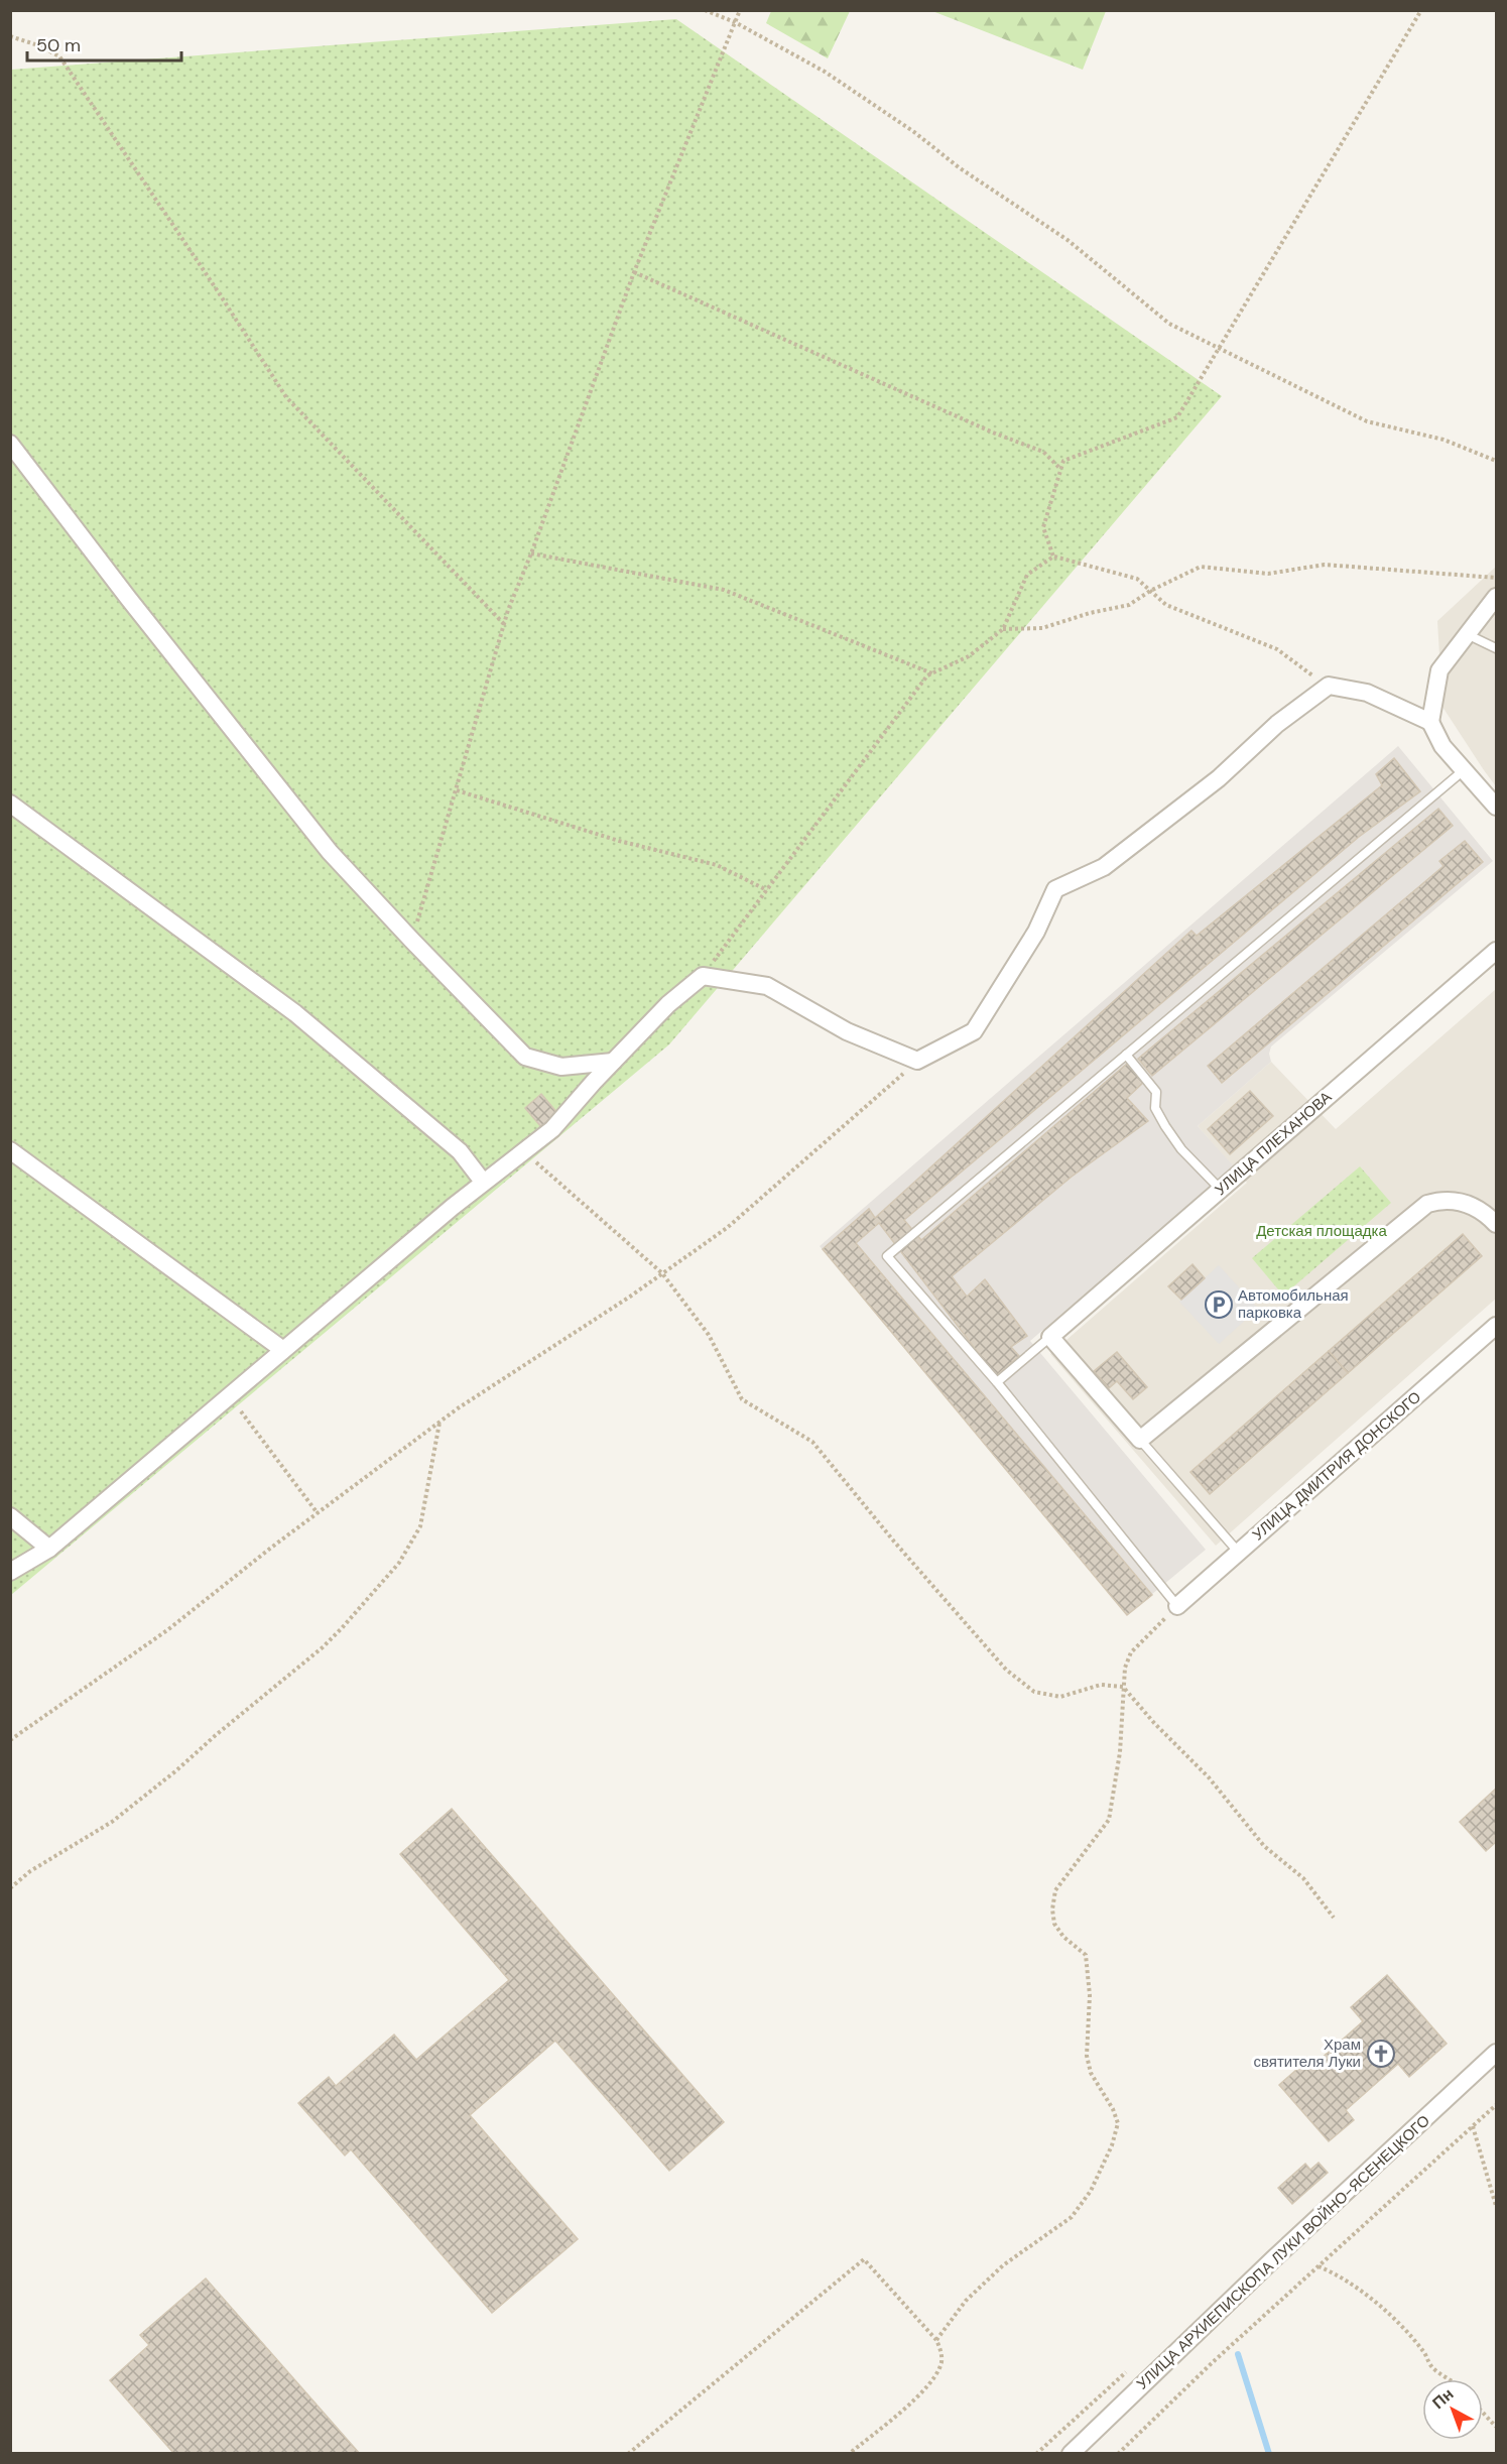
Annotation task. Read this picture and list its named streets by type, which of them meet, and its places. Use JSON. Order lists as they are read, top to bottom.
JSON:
{
  "streets": {
    "street": ["УЛИЦА ПЛЕХАНОВА", "УЛИЦА ДМИТРИЯ ДОНСКОГО", "УЛИЦА АРХИЕПИСКОПА ЛУКИ ВОЙНО-ЯСЕНЕЦКОГО"]
  },
  "parks": ["Детская площадка"],
  "places": {
    "parking": ["Автомобильная парковка"],
    "church": ["Храм святителя Луки"]
  },
  "scale_bar": "50 m",
  "north": "top left"
}
